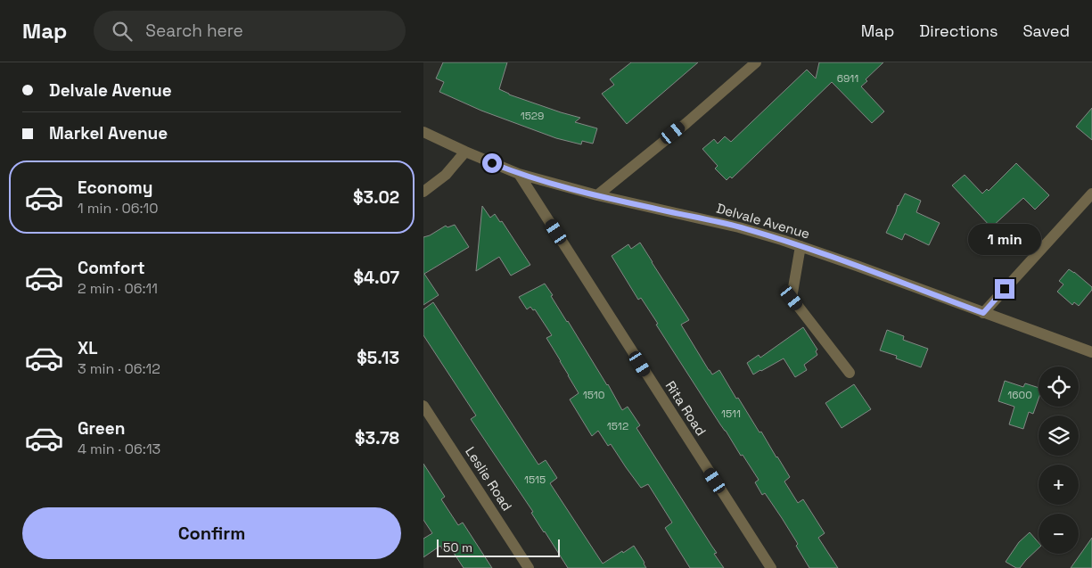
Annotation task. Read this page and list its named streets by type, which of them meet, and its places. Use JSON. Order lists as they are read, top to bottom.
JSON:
{
  "streets": {
    "street": ["Delvale Avenue", "Rita Road", "Leslie Road"]
  },
  "crossings": [
    ["Delvale Avenue", "Rita Road"]
  ],
  "house_numbers": [
    "6911",
    "1529",
    "1510",
    "1600",
    "1511",
    "1512",
    "1515"
  ],
  "scale_bar": "50 m",
  "page": {
    "header": "Map",
    "search": "Search here",
    "nav": ["Map", "Directions", "Saved"],
    "banner": ["Delvale Avenue", "Markel Avenue"],
    "list": [
      {
        "name": "Economy",
        "note": "1 min · 06:10",
        "value": "$3.02"
      },
      {
        "name": "Comfort",
        "note": "2 min · 06:11",
        "value": "$4.07"
      },
      {
        "name": "XL",
        "note": "3 min · 06:12",
        "value": "$5.13"
      },
      {
        "name": "Green",
        "note": "4 min · 06:13",
        "value": "$3.78"
      }
    ],
    "bubble": "1 min",
    "map_buttons": ["+", "−"],
    "buttons": "Confirm",
    "scale": "50 m"
  }
}
